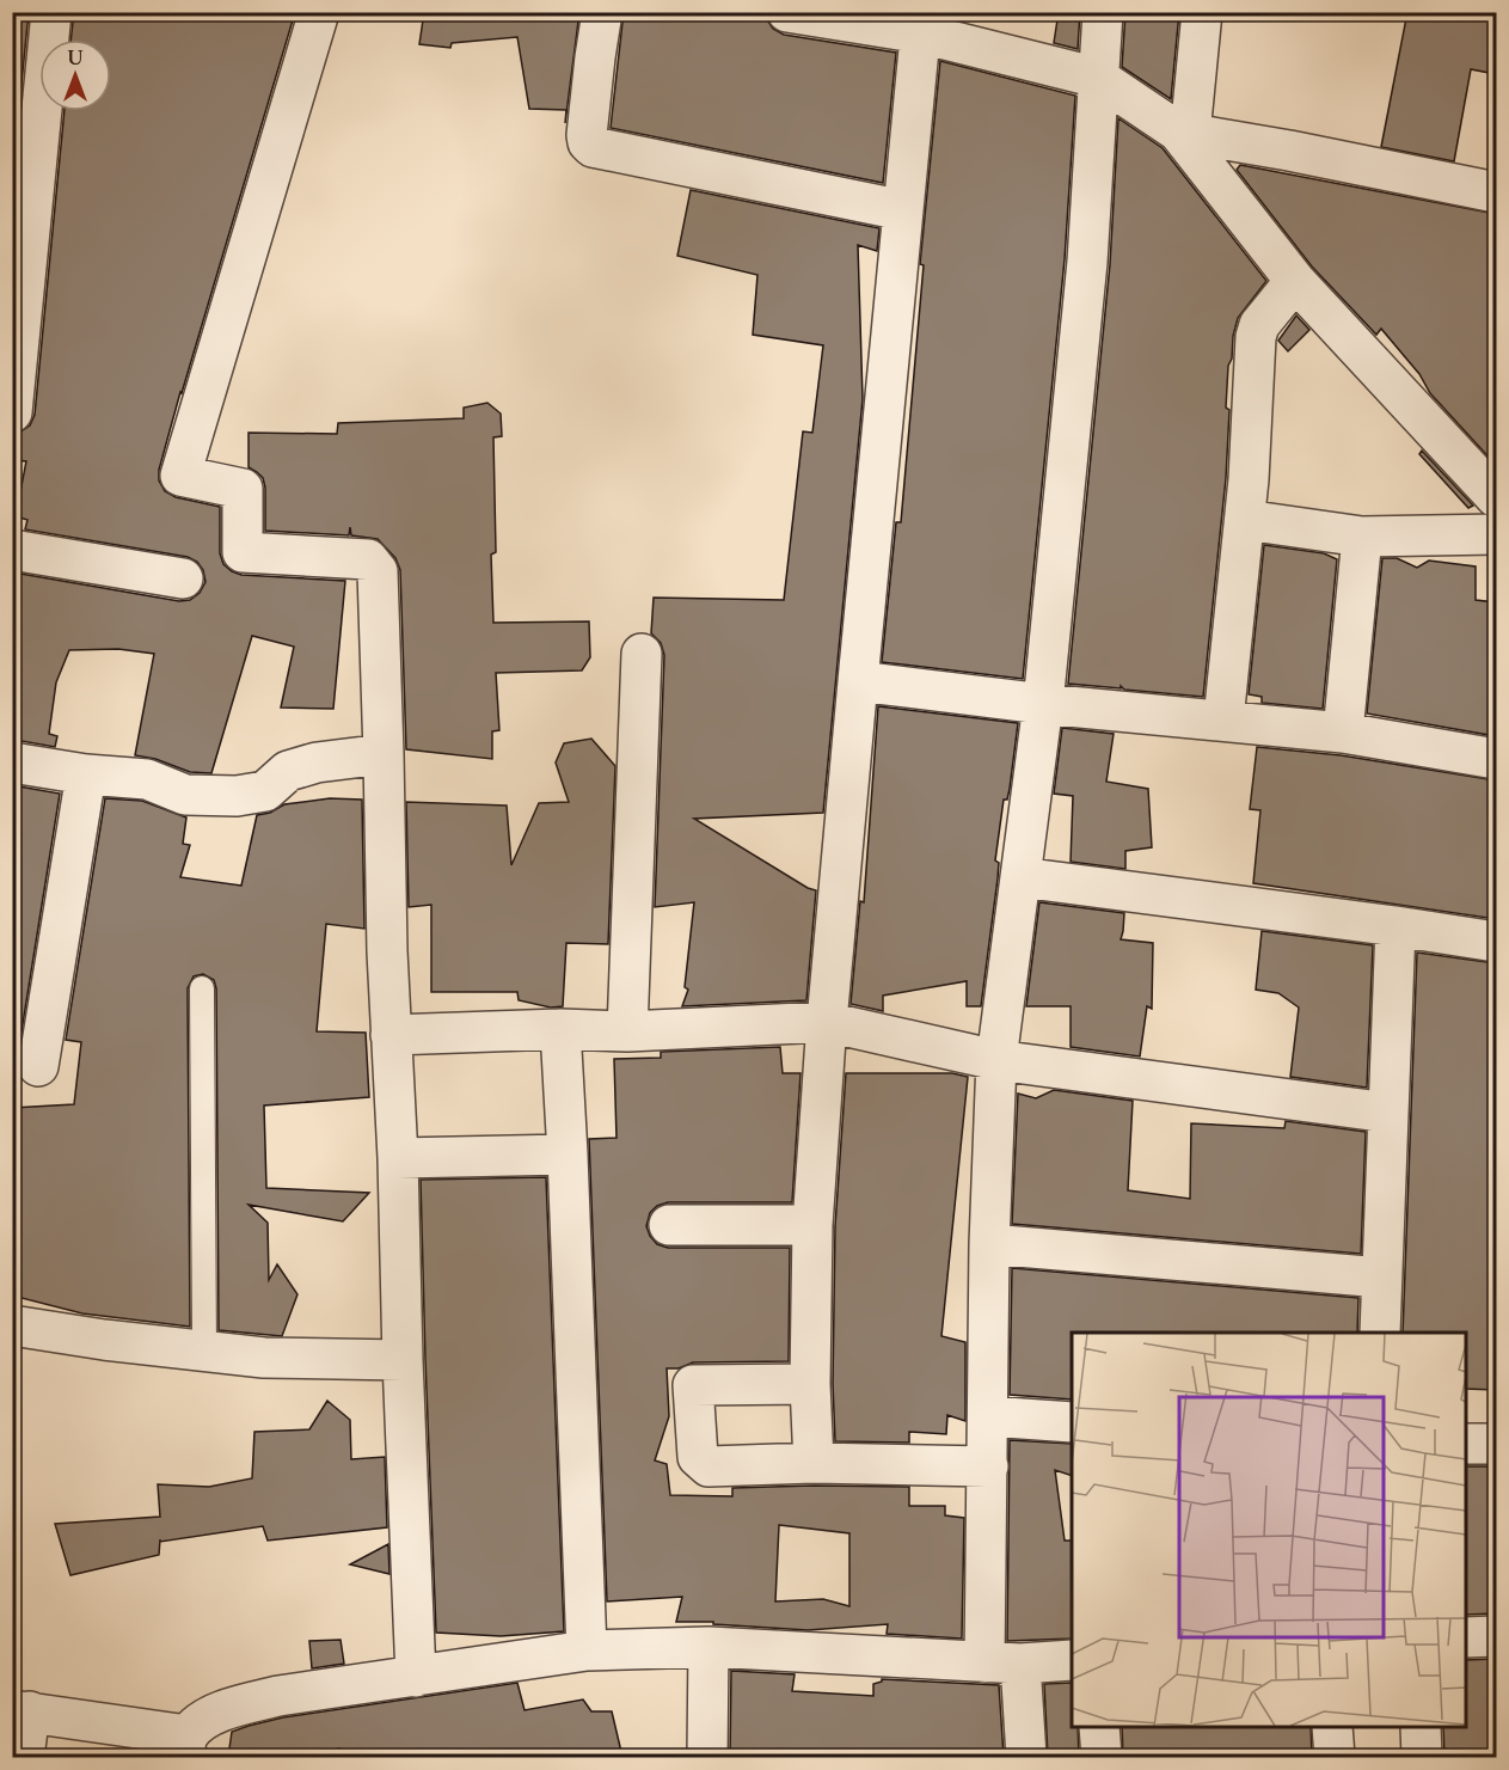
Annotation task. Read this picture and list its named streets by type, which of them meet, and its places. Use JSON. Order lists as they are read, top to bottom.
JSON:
{
  "north": "top"
}
